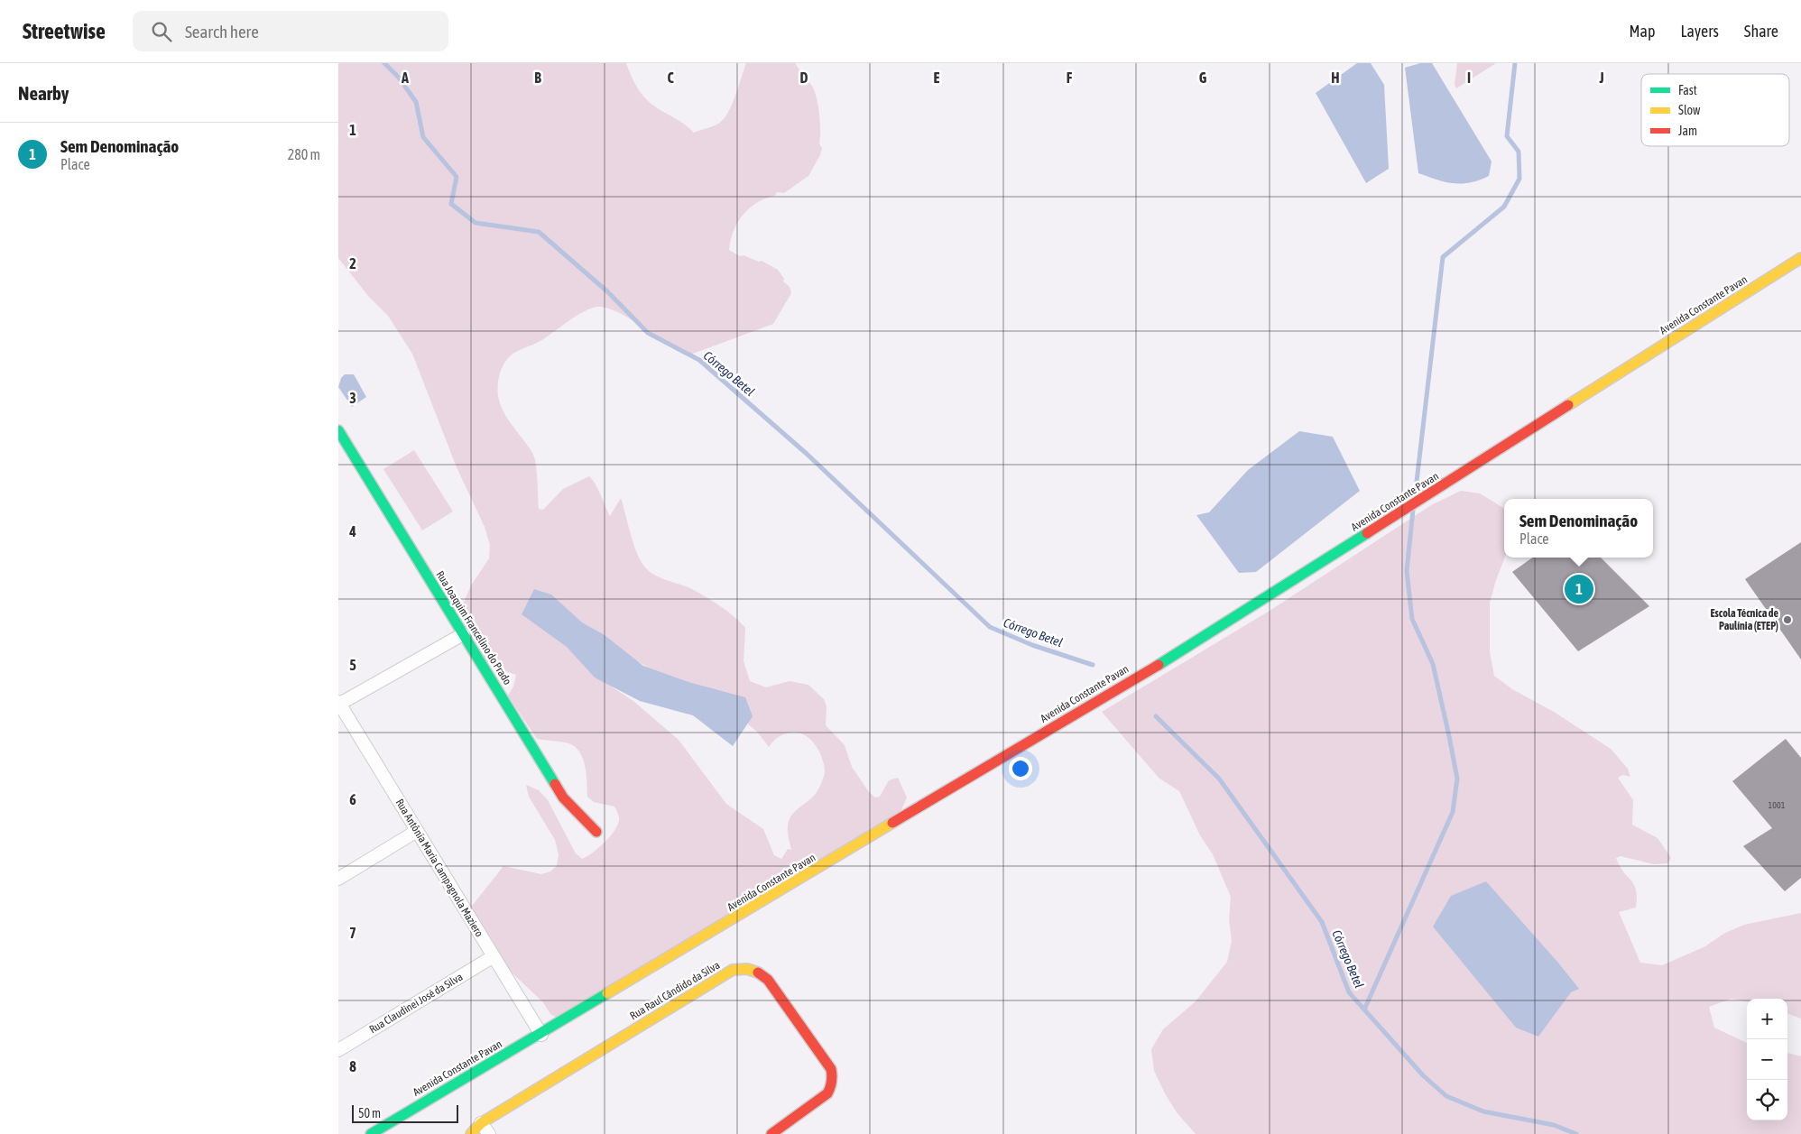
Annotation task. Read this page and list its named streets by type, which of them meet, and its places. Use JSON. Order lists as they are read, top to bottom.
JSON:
{
  "streets": {
    "street": [
      "Avenida Constante Pavan",
      "Rua Joaquim Francelino do Prado",
      "Rua Antônia Maria Campagnola Maziero",
      "Rua Raul Cândido da Silva",
      "Rua Claudinei José da Silva"
    ]
  },
  "crossings": [
    ["Avenida Constante Pavan", "Rua Antônia Maria Campagnola Maziero"],
    ["Rua Antônia Maria Campagnola Maziero", "Rua Claudinei José da Silva"]
  ],
  "water": ["Córrego Betel"],
  "places": ["Escola Técnica de Paulínia (ETEP)"],
  "house_numbers": ["1001"],
  "legend": ["Fast", "Slow", "Jam"],
  "scale_bar": "50 m",
  "page": {
    "header": "Streetwise",
    "search": "Search here",
    "nav": ["Map", "Layers", "Share"],
    "heading": "Nearby",
    "list": [
      {
        "mark": "1",
        "name": "Sem Denominação",
        "note": "Place",
        "value": "280 m"
      }
    ],
    "popup": ["Sem Denominação", "Place"],
    "pins": "1",
    "map_buttons": ["+", "−"],
    "scale": "50 m"
  },
  "grid": {
    "columns": [
      "A",
      "B",
      "C",
      "D",
      "E",
      "F",
      "G",
      "H",
      "I",
      "J"
    ],
    "rows": [
      "1",
      "2",
      "3",
      "4",
      "5",
      "6",
      "7",
      "8"
    ]
  }
}
